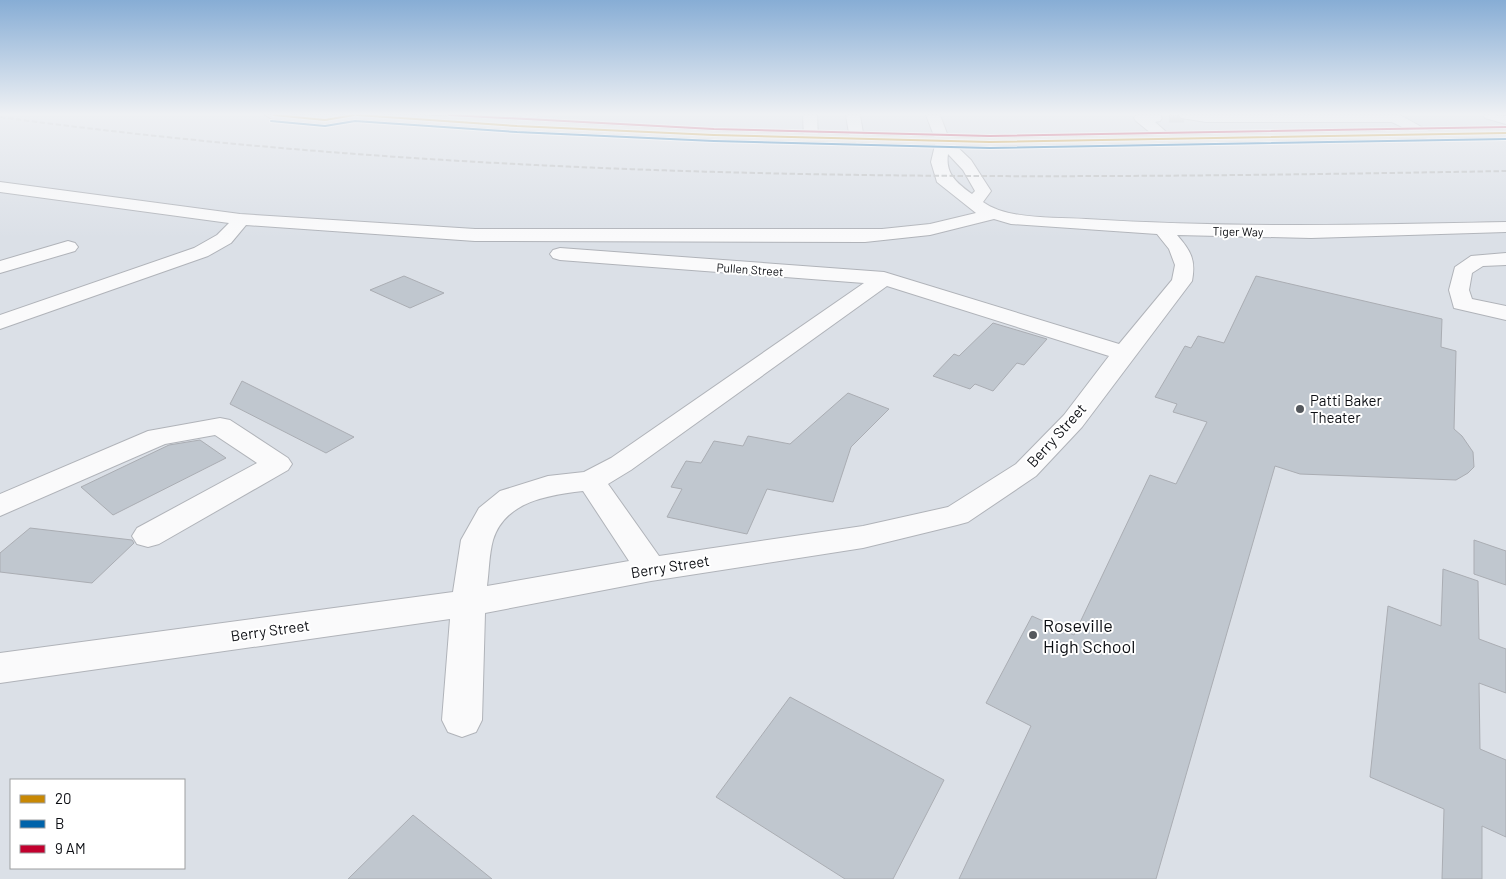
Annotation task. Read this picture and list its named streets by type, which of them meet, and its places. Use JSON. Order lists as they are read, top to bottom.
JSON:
{
  "streets": {
    "street": ["Tiger Way", "Pullen Street", "Berry Street"]
  },
  "crossings": [
    ["Tiger Way", "Berry Street"],
    ["Pullen Street", "Berry Street"]
  ],
  "places": ["Patti Baker Theater", "Roseville High School"],
  "legend": ["20", "B", "9 AM"]
}
